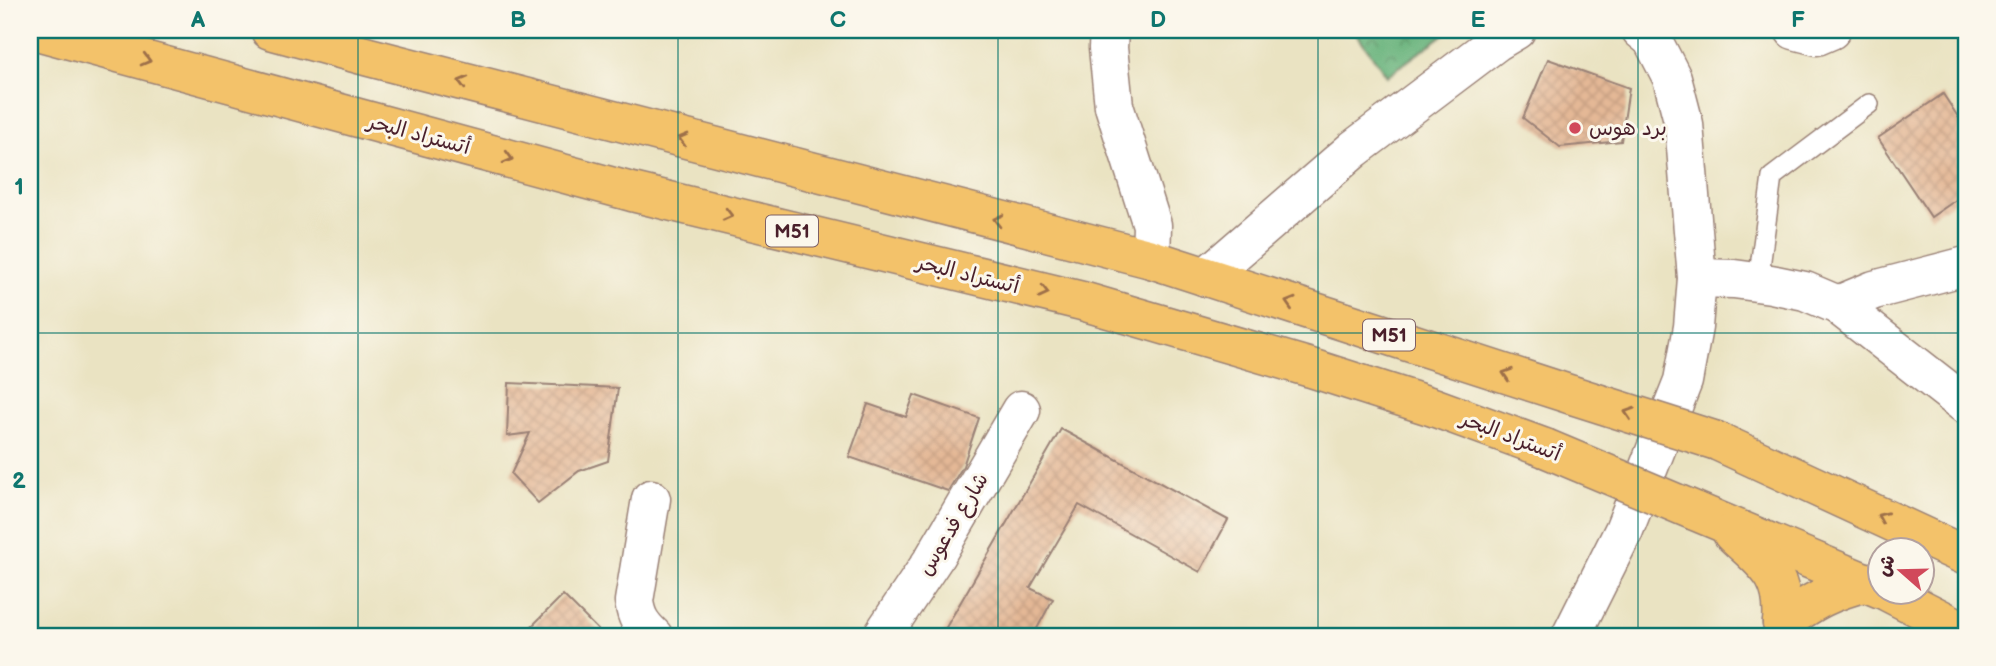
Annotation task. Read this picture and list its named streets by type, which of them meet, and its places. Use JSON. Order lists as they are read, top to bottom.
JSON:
{
  "streets": {
    "highway": ["أتستراد البحر", "M51"],
    "street": ["شارع فدعوس"]
  },
  "places": ["برد هوس"],
  "north": "left",
  "grid": {
    "columns": [
      "A",
      "B",
      "C",
      "D",
      "E",
      "F"
    ],
    "rows": ["1", "2"]
  }
}
